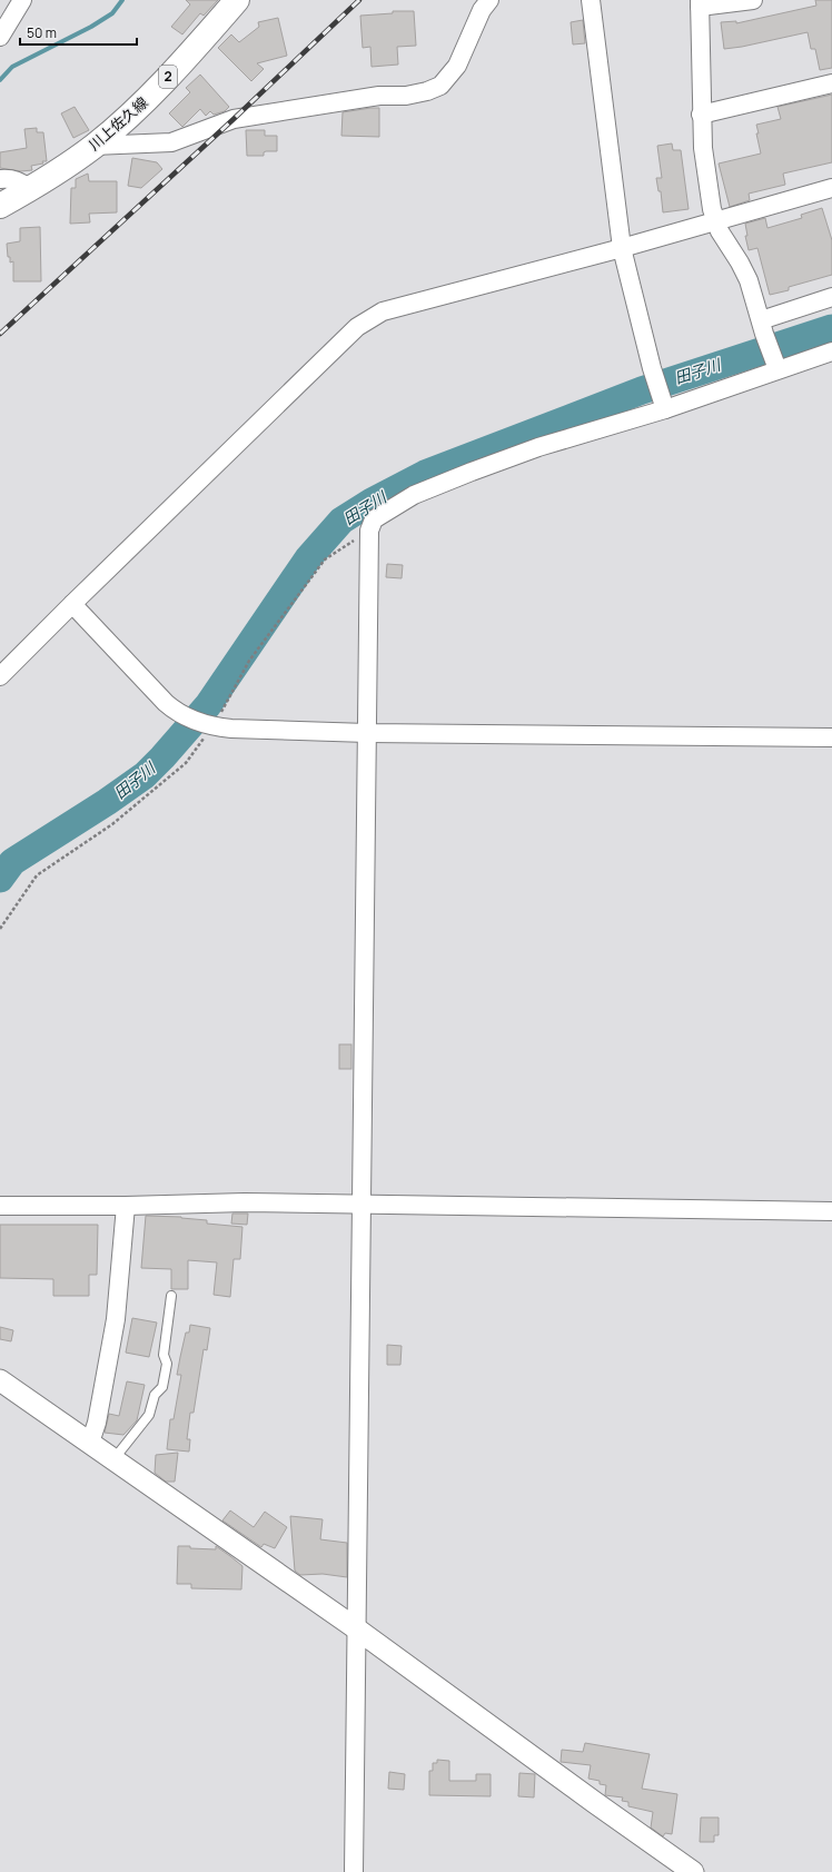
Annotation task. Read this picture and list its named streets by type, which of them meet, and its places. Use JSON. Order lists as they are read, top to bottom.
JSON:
{
  "streets": {
    "main road": ["2", "川上佐久線"]
  },
  "water": ["田子川"],
  "scale_bar": "50 m"
}
